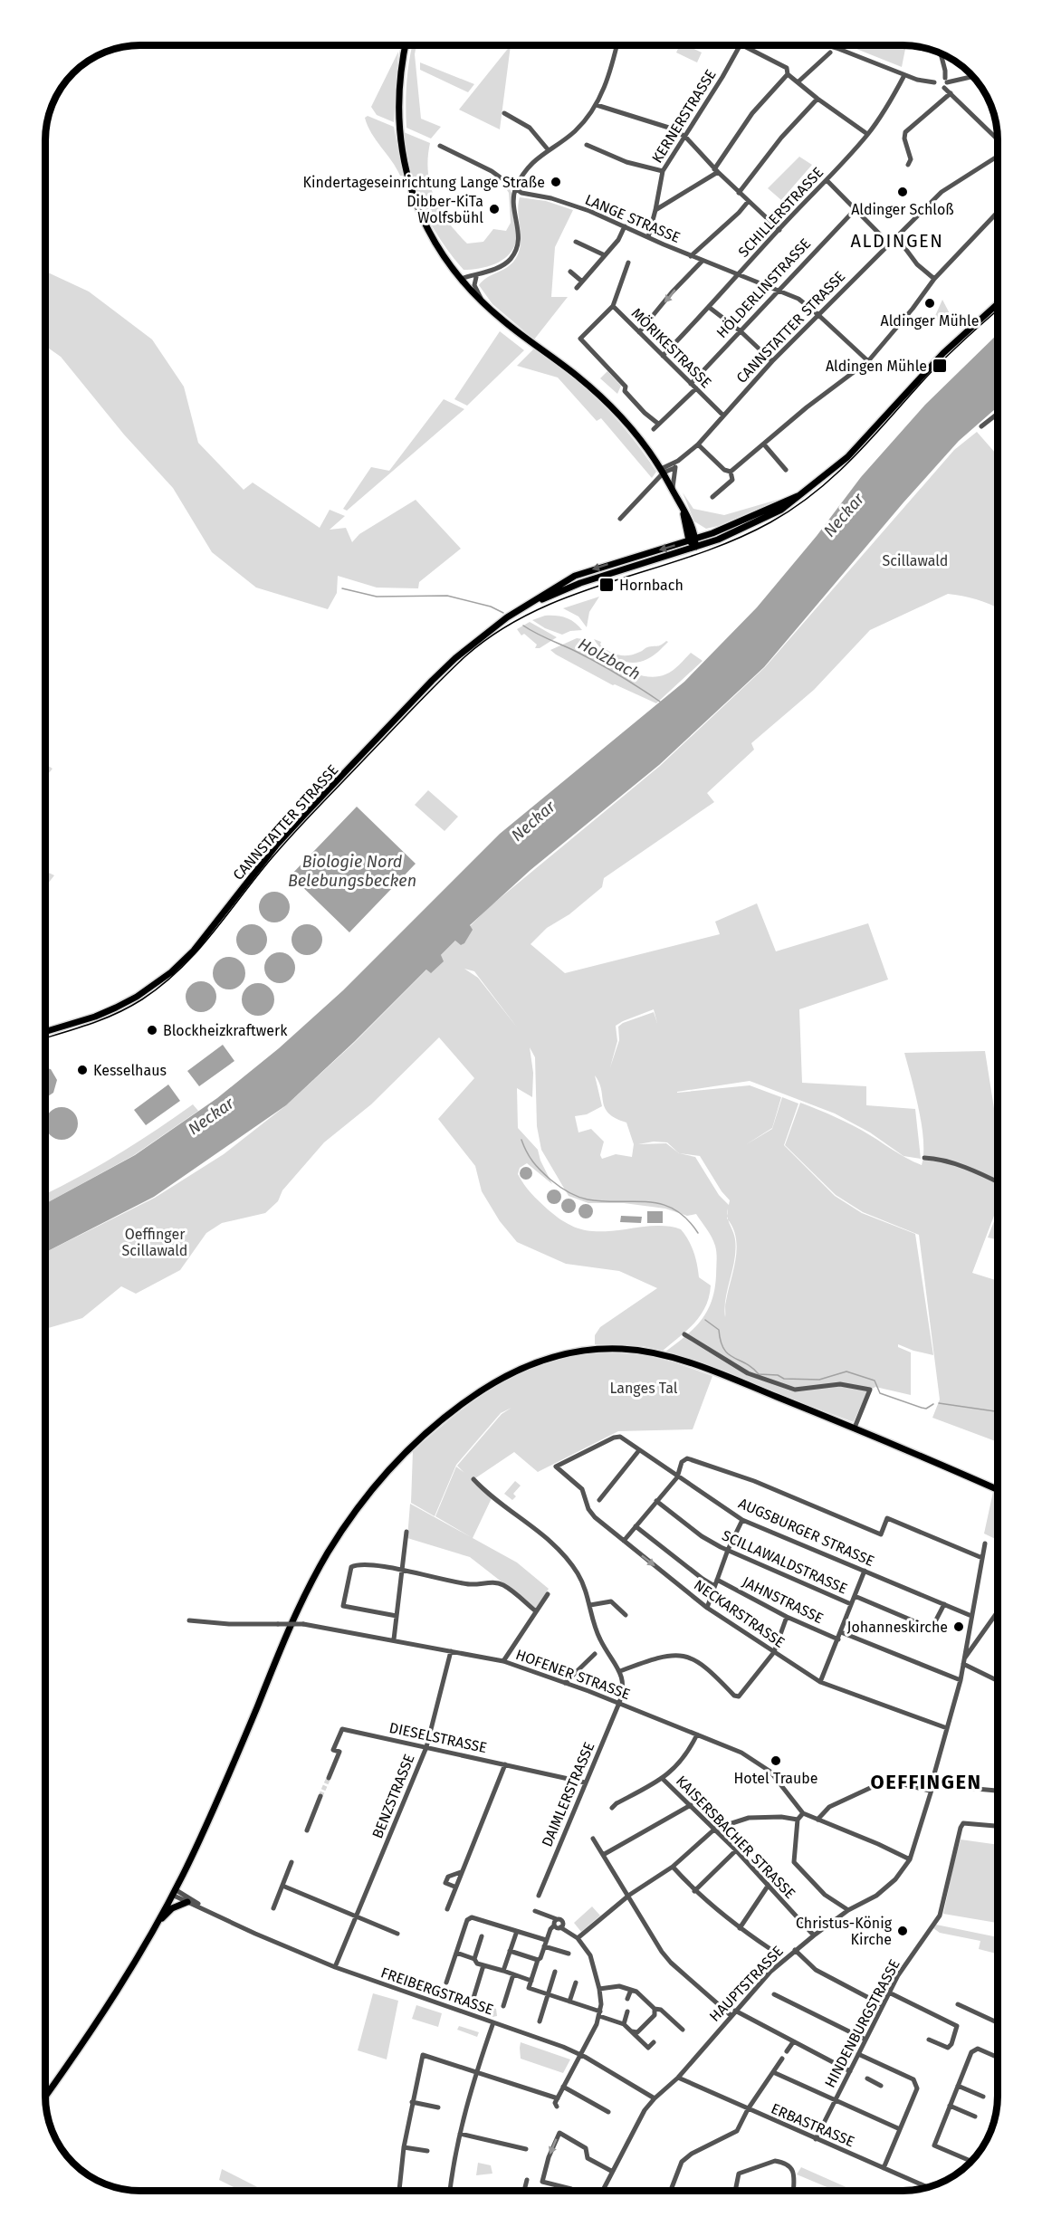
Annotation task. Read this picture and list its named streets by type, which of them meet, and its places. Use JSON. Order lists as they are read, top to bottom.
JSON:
{
  "streets": {
    "main road": ["CANNSTATTER STRASSE"],
    "street": [
      "KERNERSTRASSE",
      "SCHILLERSTRASSE",
      "LANGE STRASSE",
      "HÖLDERLINSTRASSE",
      "MÖRIKESTRASSE",
      "AUGSBURGER STRASSE",
      "SCILLAWALDSTRASSE",
      "JAHNSTRASSE",
      "NECKARSTRASSE",
      "HOFENER STRASSE",
      "DIESELSTRASSE",
      "DAIMLERSTRASSE",
      "BENZSTRASSE",
      "KAISERSBACHER STRASSE",
      "HAUPTSTRASSE",
      "FREIBERGSTRASSE",
      "HINDENBURGSTRASSE",
      "ERBASTRASSE"
    ]
  },
  "crossings": [
    ["KERNERSTRASSE", "LANGE STRASSE"],
    ["SCHILLERSTRASSE", "LANGE STRASSE"],
    ["SCHILLERSTRASSE", "MÖRIKESTRASSE"],
    ["LANGE STRASSE", "HÖLDERLINSTRASSE"],
    ["LANGE STRASSE", "CANNSTATTER STRASSE"],
    ["HÖLDERLINSTRASSE", "MÖRIKESTRASSE"],
    ["CANNSTATTER STRASSE", "MÖRIKESTRASSE"],
    ["AUGSBURGER STRASSE", "NECKARSTRASSE"],
    ["HOFENER STRASSE", "DAIMLERSTRASSE"],
    ["HOFENER STRASSE", "BENZSTRASSE"],
    ["DIESELSTRASSE", "DAIMLERSTRASSE"],
    ["DIESELSTRASSE", "BENZSTRASSE"],
    ["BENZSTRASSE", "FREIBERGSTRASSE"],
    ["KAISERSBACHER STRASSE", "HAUPTSTRASSE"],
    ["HAUPTSTRASSE", "FREIBERGSTRASSE"],
    ["HAUPTSTRASSE", "ERBASTRASSE"],
    ["HINDENBURGSTRASSE", "ERBASTRASSE"]
  ],
  "districts": ["ALDINGEN", "OEFFINGEN"],
  "water": ["Neckar", "Holzbach", "Biologie Nord Belebungsbecken"],
  "parks": ["Scillawald", "Oeffinger Scillawald", "Langes Tal"],
  "places": {
    "other": [
      "Kindertageseinrichtung Lange Straße",
      "Aldinger Schloß",
      "Dibber-KiTa Wolfsbühl",
      "Aldinger Mühle",
      "Blockheizkraftwerk",
      "Kesselhaus",
      "Johanneskirche",
      "Hotel Traube",
      "Christus-König Kirche"
    ],
    "transit": ["Aldingen Mühle", "Hornbach"]
  }
}
